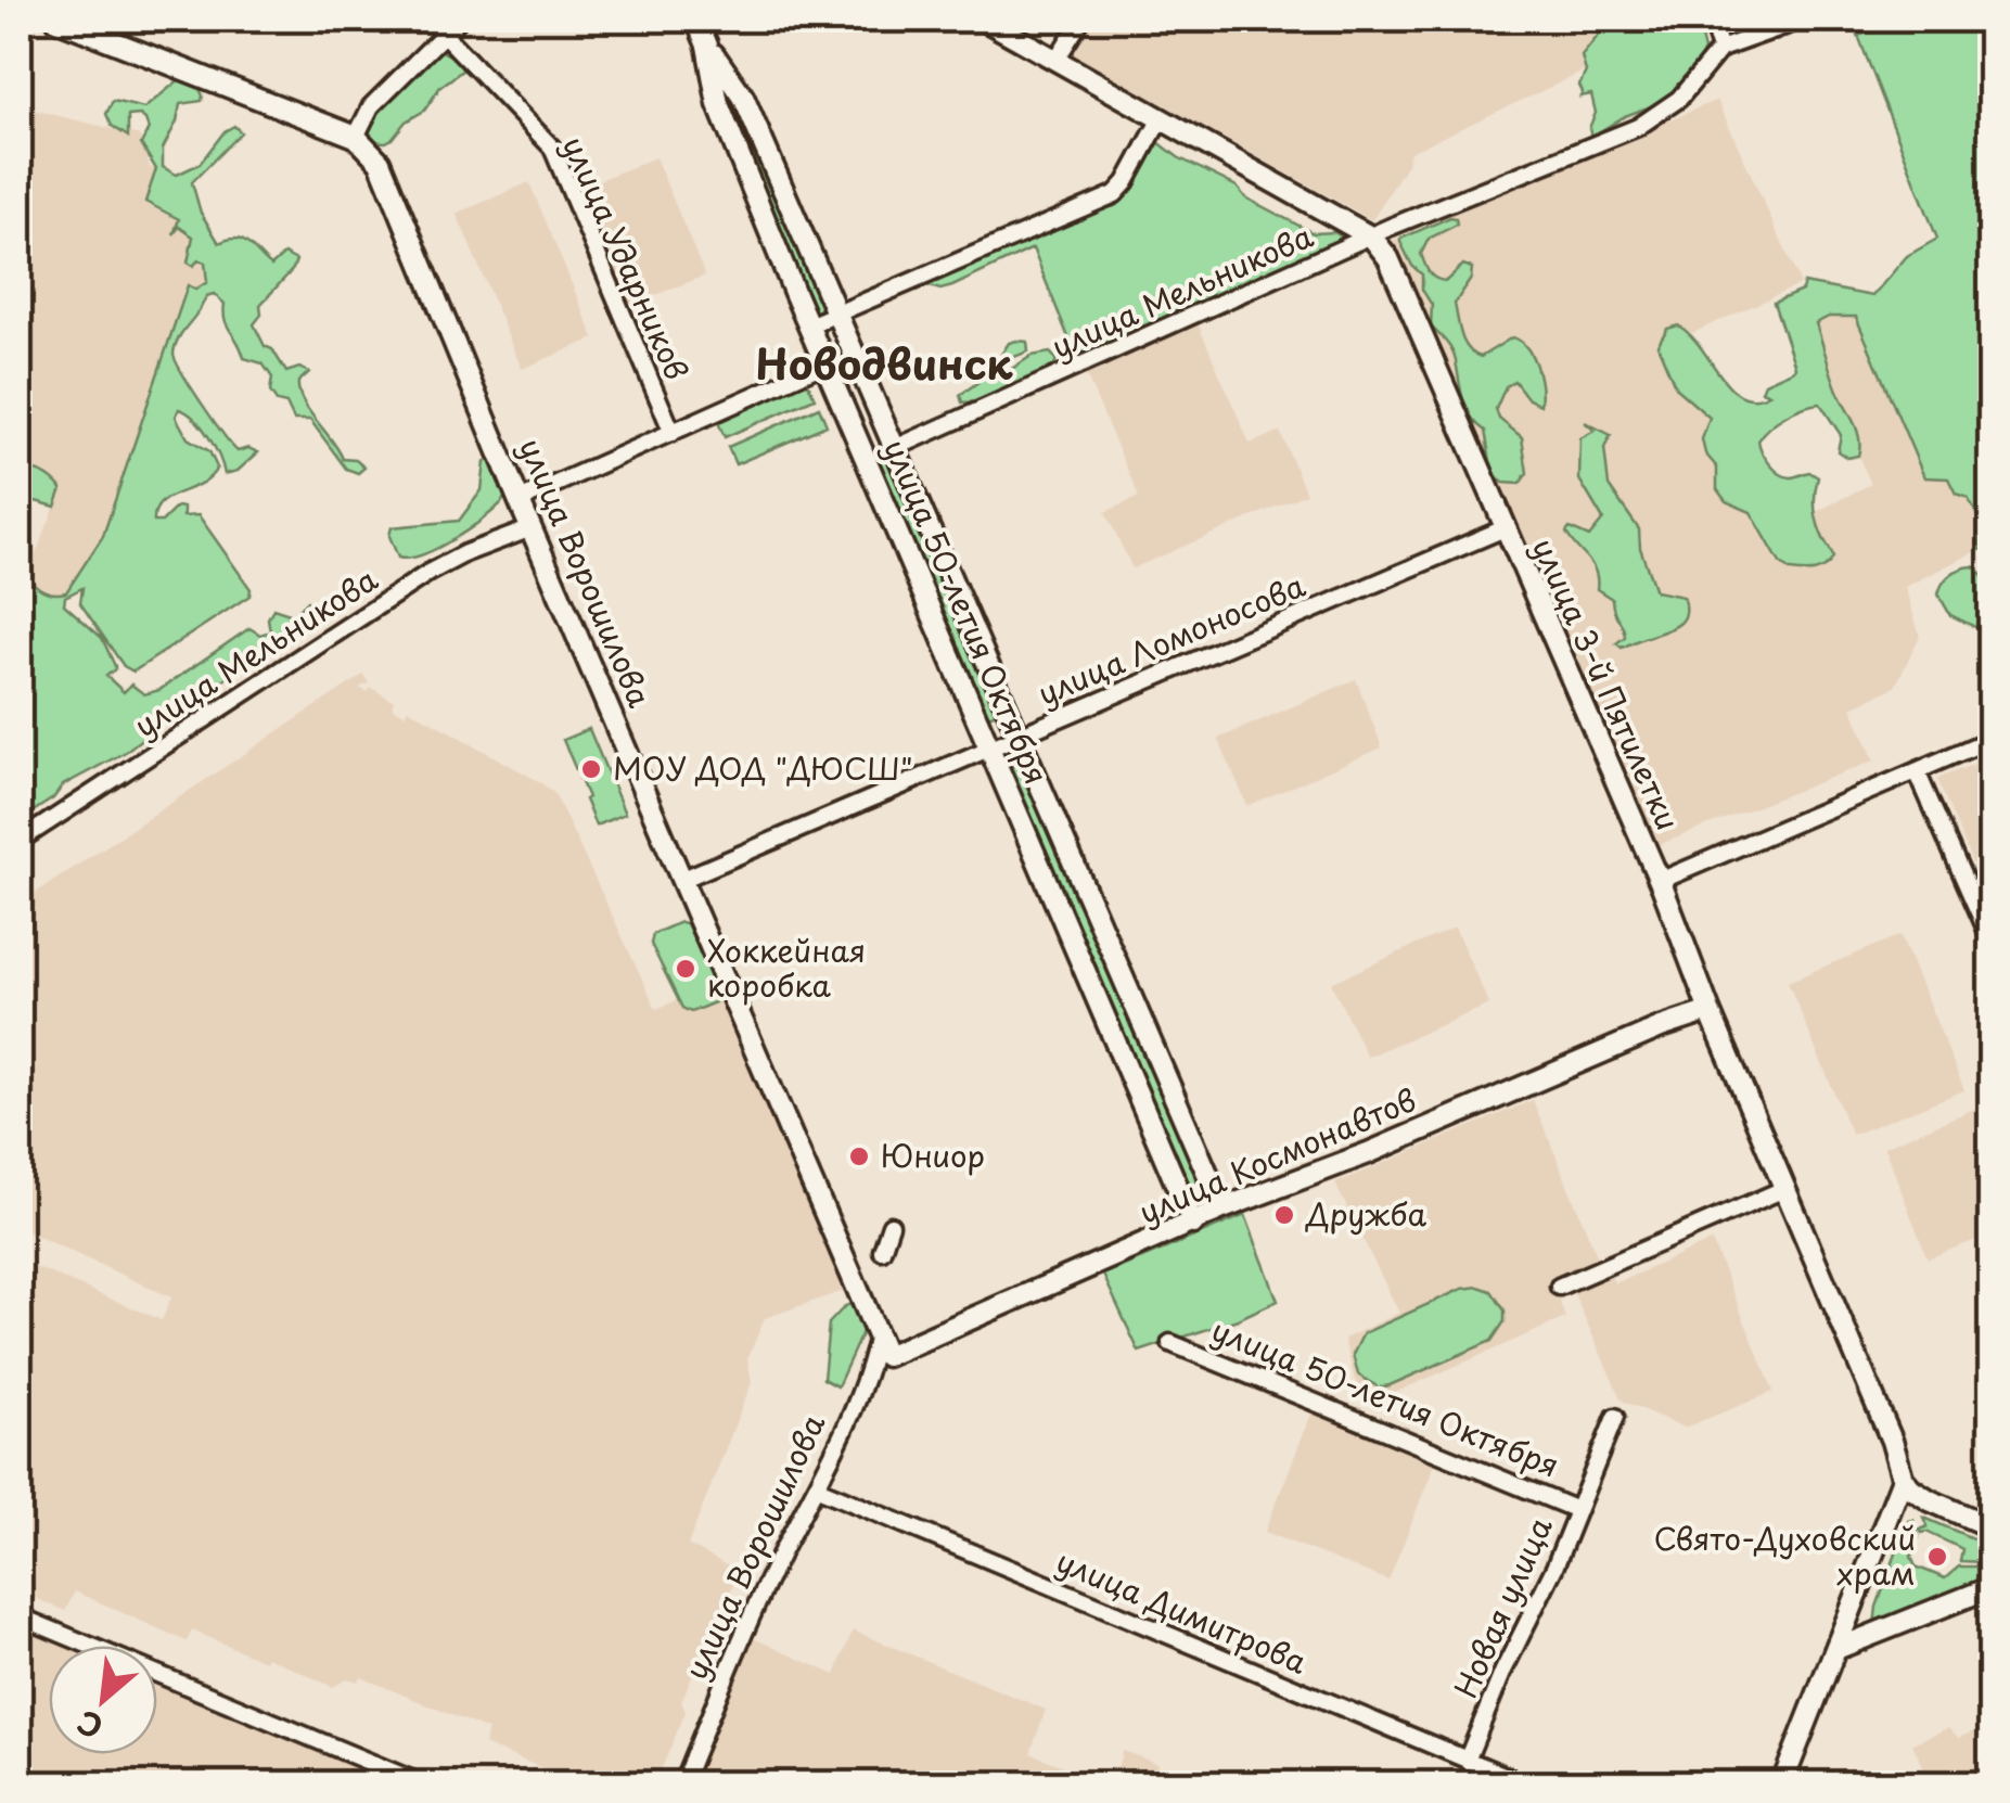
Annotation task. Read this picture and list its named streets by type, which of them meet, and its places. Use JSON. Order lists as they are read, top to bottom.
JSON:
{
  "streets": {
    "main road": [
      "улица Ворошилова",
      "улица 50-летия Октября",
      "улица 3-й Пятилетки",
      "улица Космонавтов"
    ],
    "street": [
      "улица Ударников",
      "улица Мельникова",
      "улица Ломоносова",
      "Новая улица",
      "улица Димитрова"
    ]
  },
  "crossings": [
    ["улица Мельникова", "улица Ворошилова"],
    ["улица Мельникова", "улица 50-летия Октября"],
    ["улица Мельникова", "улица 3-й Пятилетки"],
    ["улица Ворошилова", "улица Ломоносова"],
    ["улица Ворошилова", "улица Космонавтов"],
    ["улица Ворошилова", "улица Димитрова"],
    ["улица 50-летия Октября", "улица Ломоносова"],
    ["улица 50-летия Октября", "улица Космонавтов"],
    ["улица 50-летия Октября", "Новая улица"],
    ["улица Ломоносова", "улица 3-й Пятилетки"],
    ["улица 3-й Пятилетки", "улица Космонавтов"],
    ["Новая улица", "улица Димитрова"]
  ],
  "districts": ["Новодвинск"],
  "places": [
    "МОУ ДОД \"ДЮСШ\"",
    "Хоккейная коробка",
    "Юниор",
    "Дружба",
    "Свято-Духовский храм"
  ],
  "north": "bottom left"
}
